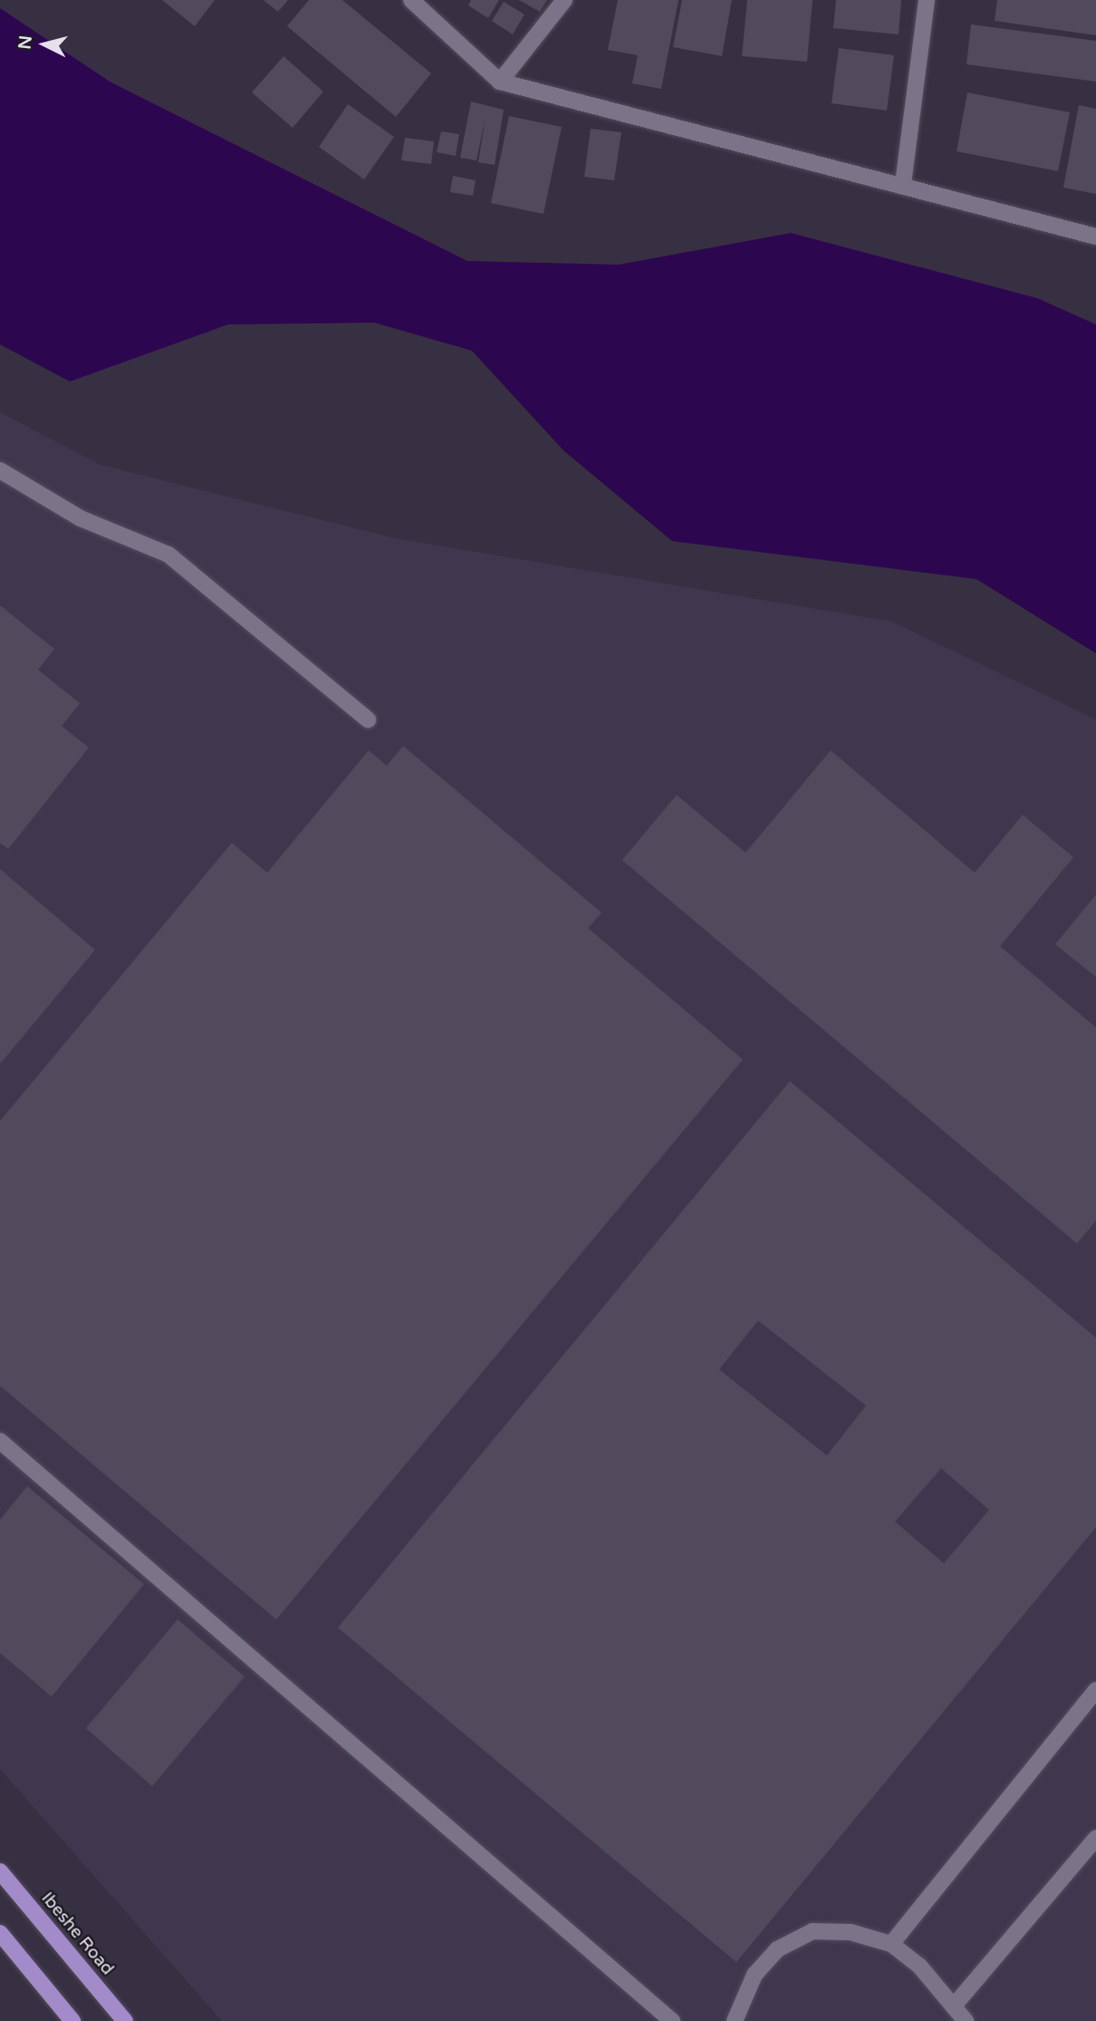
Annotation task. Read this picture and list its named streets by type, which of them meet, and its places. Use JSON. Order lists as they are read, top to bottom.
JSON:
{
  "streets": {
    "main road": ["Ibeshe Road"]
  },
  "north": "left"
}
